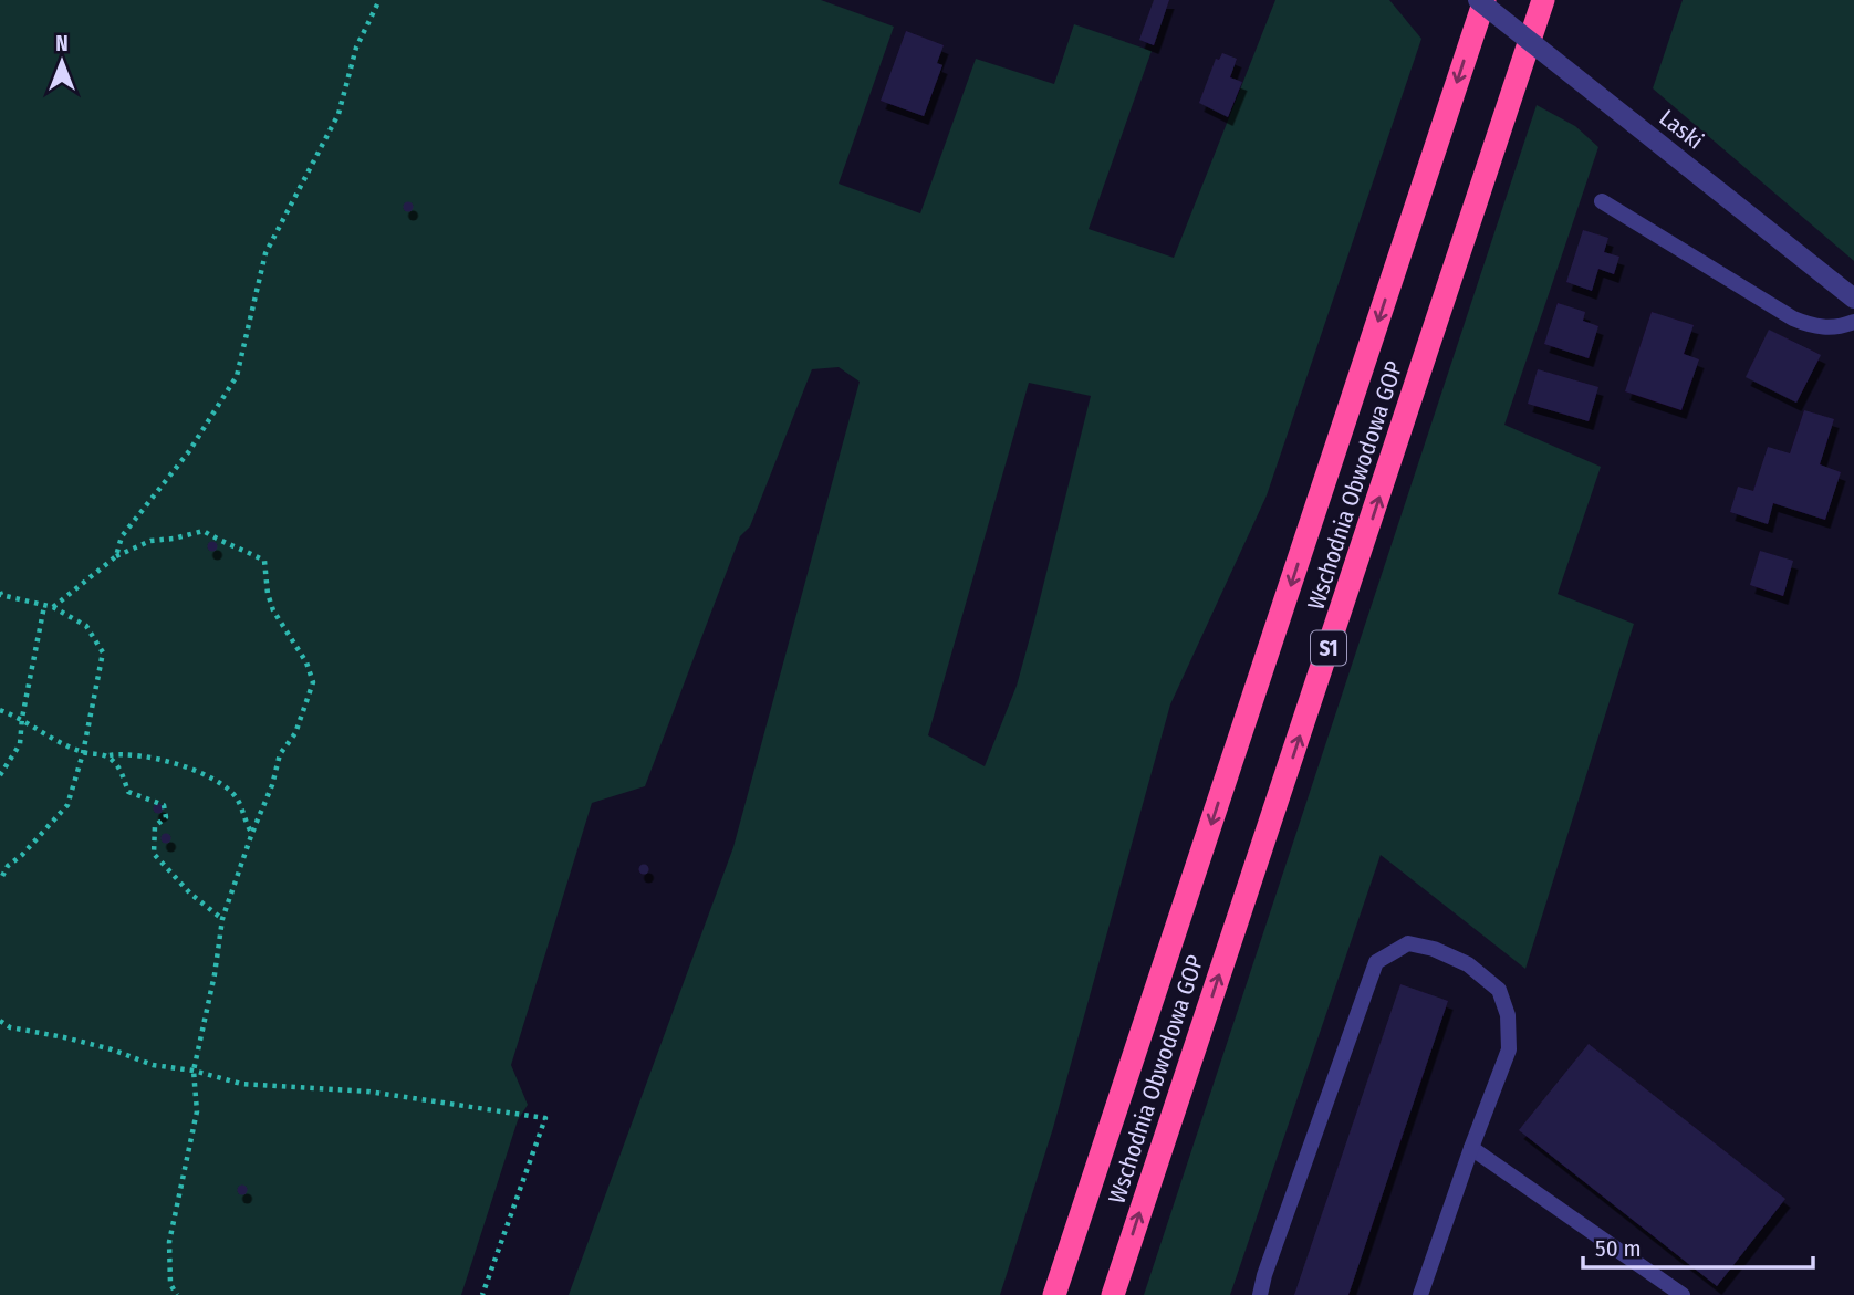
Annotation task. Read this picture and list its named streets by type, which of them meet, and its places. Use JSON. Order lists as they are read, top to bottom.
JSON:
{
  "streets": {
    "highway": ["Wschodnia Obwodowa GOP", "S1"],
    "street": ["Laski"]
  },
  "scale_bar": "50 m",
  "north": "top"
}
